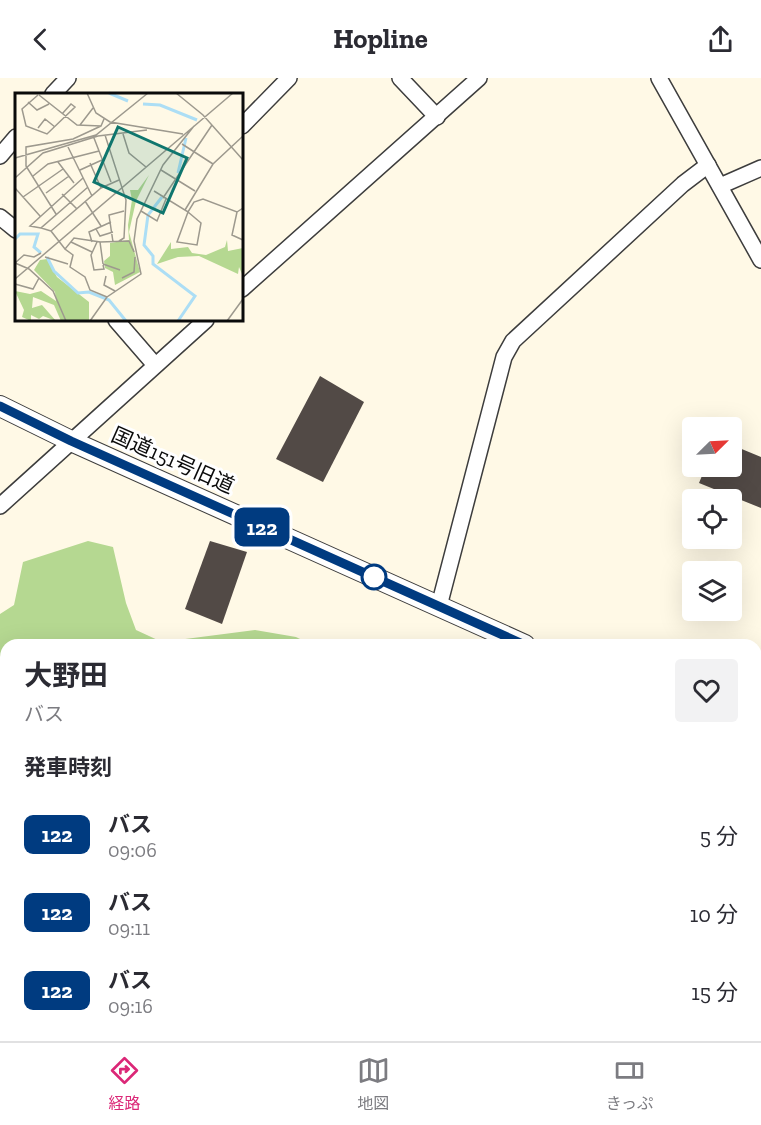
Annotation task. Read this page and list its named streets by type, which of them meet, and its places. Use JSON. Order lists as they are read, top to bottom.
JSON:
{
  "streets": {
    "street": ["国道151号旧道"]
  },
  "lines": ["bus line 122"],
  "north": "top right",
  "page": {
    "header": "Hopline",
    "on_map": "122",
    "heading": [
      ["大野田", "バス"],
      "発車時刻"
    ],
    "list": [
      {
        "mark": "122",
        "name": "バス",
        "note": "09:06",
        "value": "5 分"
      },
      {
        "mark": "122",
        "name": "バス",
        "note": "09:11",
        "value": "10 分"
      },
      {
        "mark": "122",
        "name": "バス",
        "note": "09:16",
        "value": "15 分"
      }
    ],
    "tabs": ["経路", "地図", "きっぷ"]
  }
}
